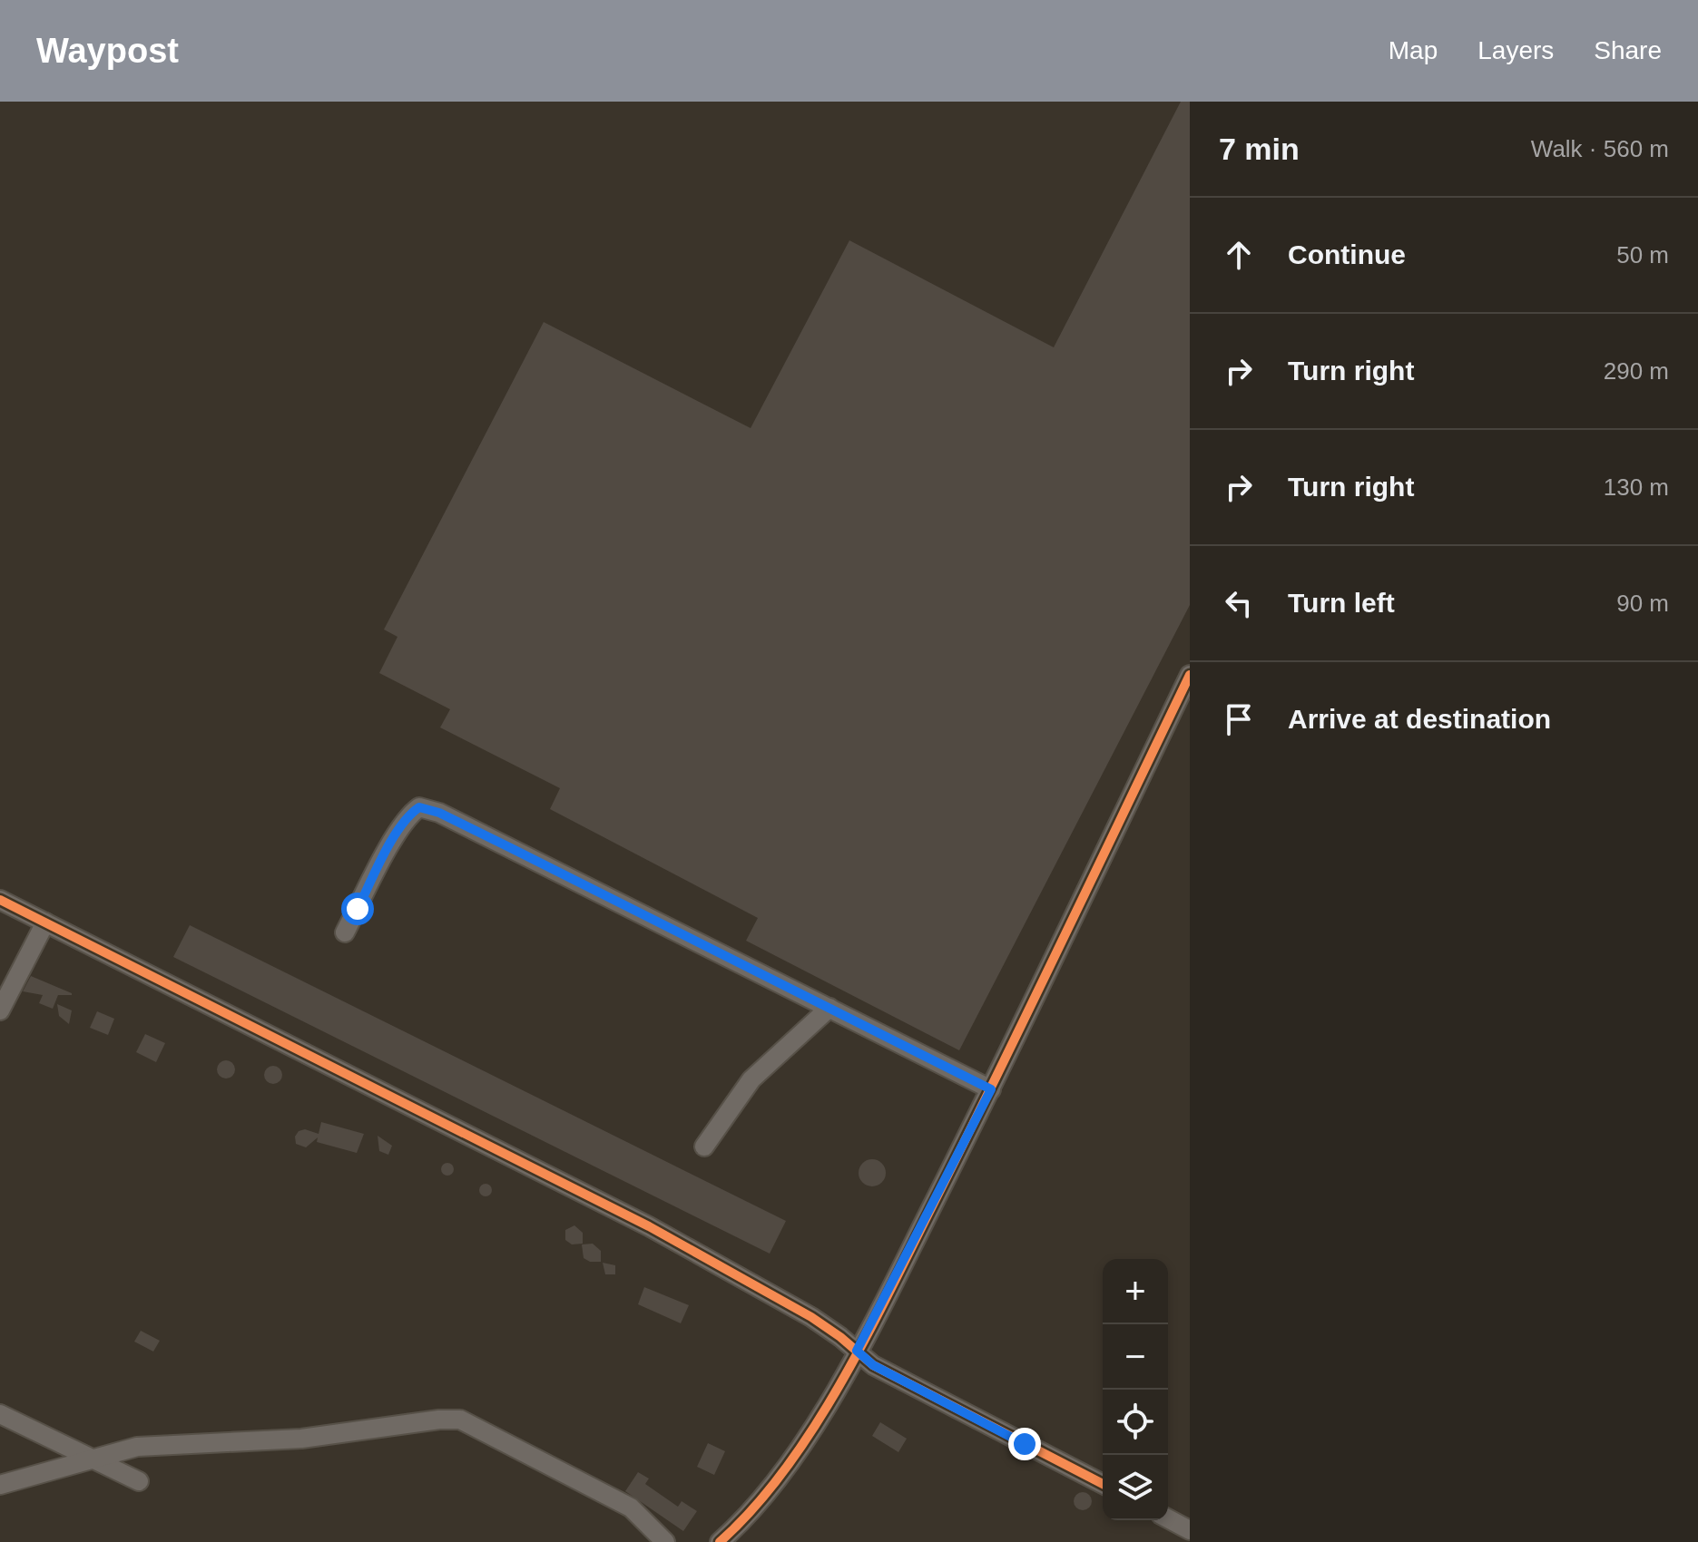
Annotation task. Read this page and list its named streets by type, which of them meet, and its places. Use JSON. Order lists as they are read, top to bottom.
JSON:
{
  "page": {
    "header": "Waypost",
    "nav": ["Map", "Layers", "Share"],
    "heading": ["7 min", "Walk · 560 m"],
    "list": [
      ["Continue", "50 m"],
      ["Turn right", "290 m"],
      ["Turn right", "130 m"],
      ["Turn left", "90 m"],
      "Arrive at destination"
    ],
    "map_buttons": ["+", "−"]
  }
}
